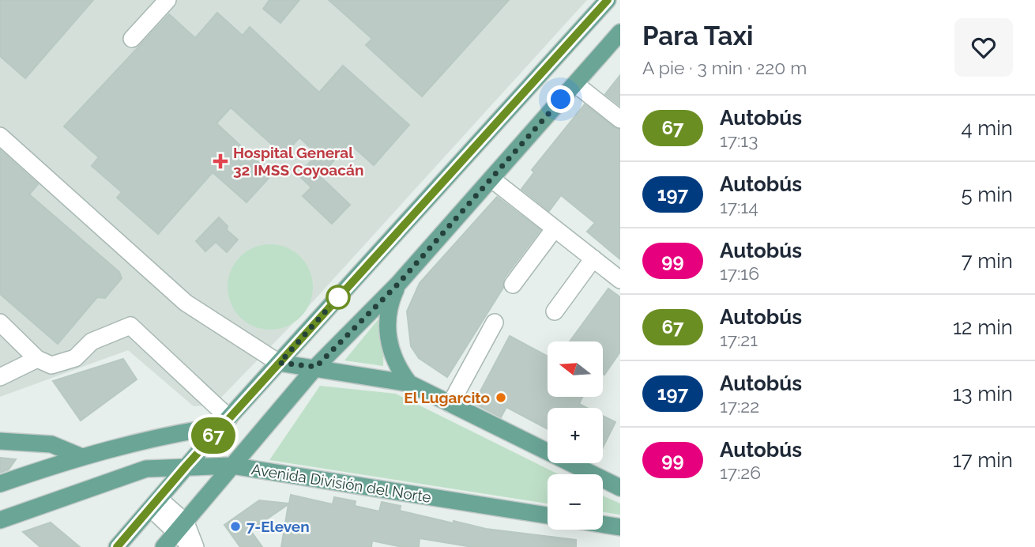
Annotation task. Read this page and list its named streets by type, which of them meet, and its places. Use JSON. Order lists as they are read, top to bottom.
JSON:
{
  "streets": {
    "main road": ["Avenida División del Norte"]
  },
  "places": {
    "health": ["Hospital General 32 IMSS Coyoacán"],
    "other": ["El Lugarcito", "7-Eleven"]
  },
  "lines": ["bus line 67"],
  "north": "left",
  "page": {
    "on_map": "67",
    "heading": ["Para Taxi", "A pie · 3 min · 220 m"],
    "list": [
      {
        "mark": "67",
        "name": "Autobús",
        "note": "17:13",
        "value": "4 min"
      },
      {
        "mark": "197",
        "name": "Autobús",
        "note": "17:14",
        "value": "5 min"
      },
      {
        "mark": "99",
        "name": "Autobús",
        "note": "17:16",
        "value": "7 min"
      },
      {
        "mark": "67",
        "name": "Autobús",
        "note": "17:21",
        "value": "12 min"
      },
      {
        "mark": "197",
        "name": "Autobús",
        "note": "17:22",
        "value": "13 min"
      },
      {
        "mark": "99",
        "name": "Autobús",
        "note": "17:26",
        "value": "17 min"
      }
    ],
    "map_buttons": ["+", "−"]
  }
}
